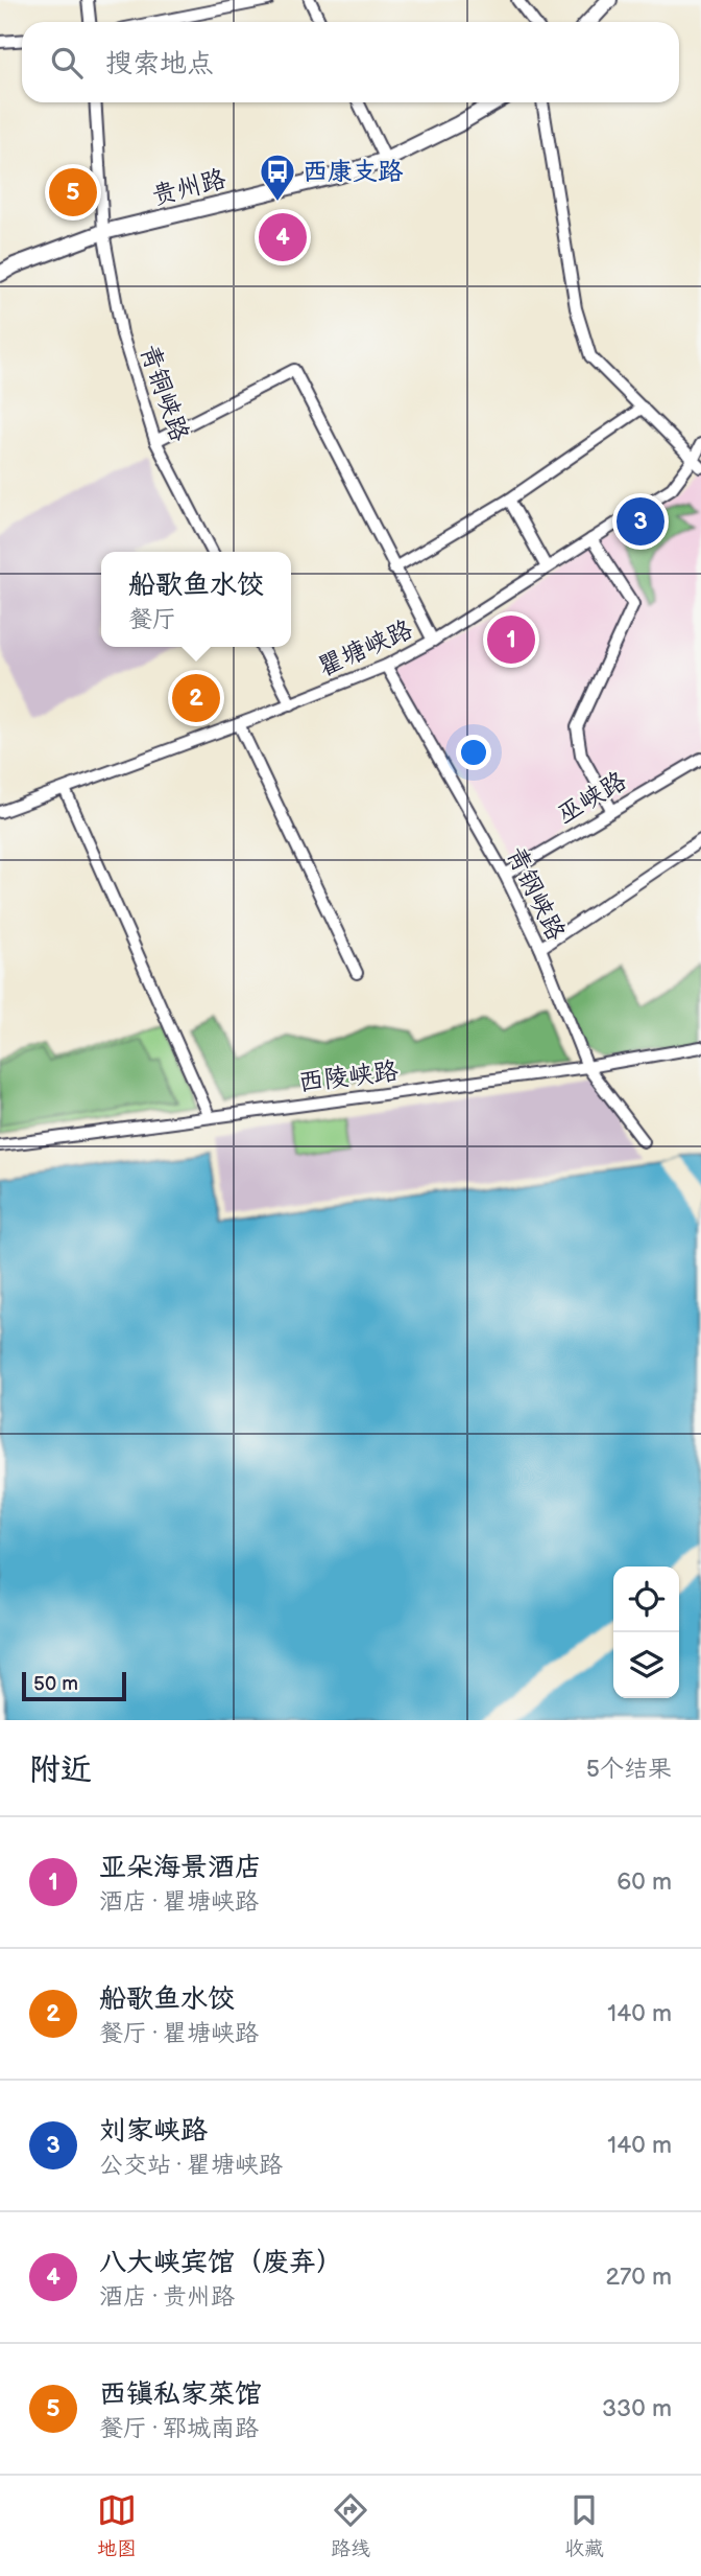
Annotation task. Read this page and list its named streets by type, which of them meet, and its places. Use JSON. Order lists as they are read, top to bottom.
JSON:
{
  "streets": {
    "main road": ["贵州路"],
    "street": [
      "青铜峡路",
      "瞿塘峡路",
      "巫峡路",
      "青钢峡路",
      "西陵峡路"
    ]
  },
  "crossings": [
    ["贵州路", "青铜峡路"],
    ["瞿塘峡路", "青钢峡路"],
    ["巫峡路", "青钢峡路"],
    ["青钢峡路", "西陵峡路"]
  ],
  "places": {
    "bus stop": ["西康支路"]
  },
  "scale_bar": "50 m",
  "page": {
    "search": "搜索地点",
    "pins": [
      "5",
      "4",
      "3",
      "1",
      "2"
    ],
    "popup": ["船歌鱼水饺", "餐厅"],
    "scale": "50 m",
    "heading": ["附近", "5个结果"],
    "list": [
      {
        "mark": "1",
        "name": "亚朵海景酒店",
        "note": "酒店 · 瞿塘峡路",
        "value": "60 m"
      },
      {
        "mark": "2",
        "name": "船歌鱼水饺",
        "note": "餐厅 · 瞿塘峡路",
        "value": "140 m"
      },
      {
        "mark": "3",
        "name": "刘家峡路",
        "note": "公交站 · 瞿塘峡路",
        "value": "140 m"
      },
      {
        "mark": "4",
        "name": "八大峡宾馆（废弃）",
        "note": "酒店 · 贵州路",
        "value": "270 m"
      },
      {
        "mark": "5",
        "name": "西镇私家菜馆",
        "note": "餐厅 · 郓城南路",
        "value": "330 m"
      }
    ],
    "nav": ["地图", "路线", "收藏"]
  }
}
